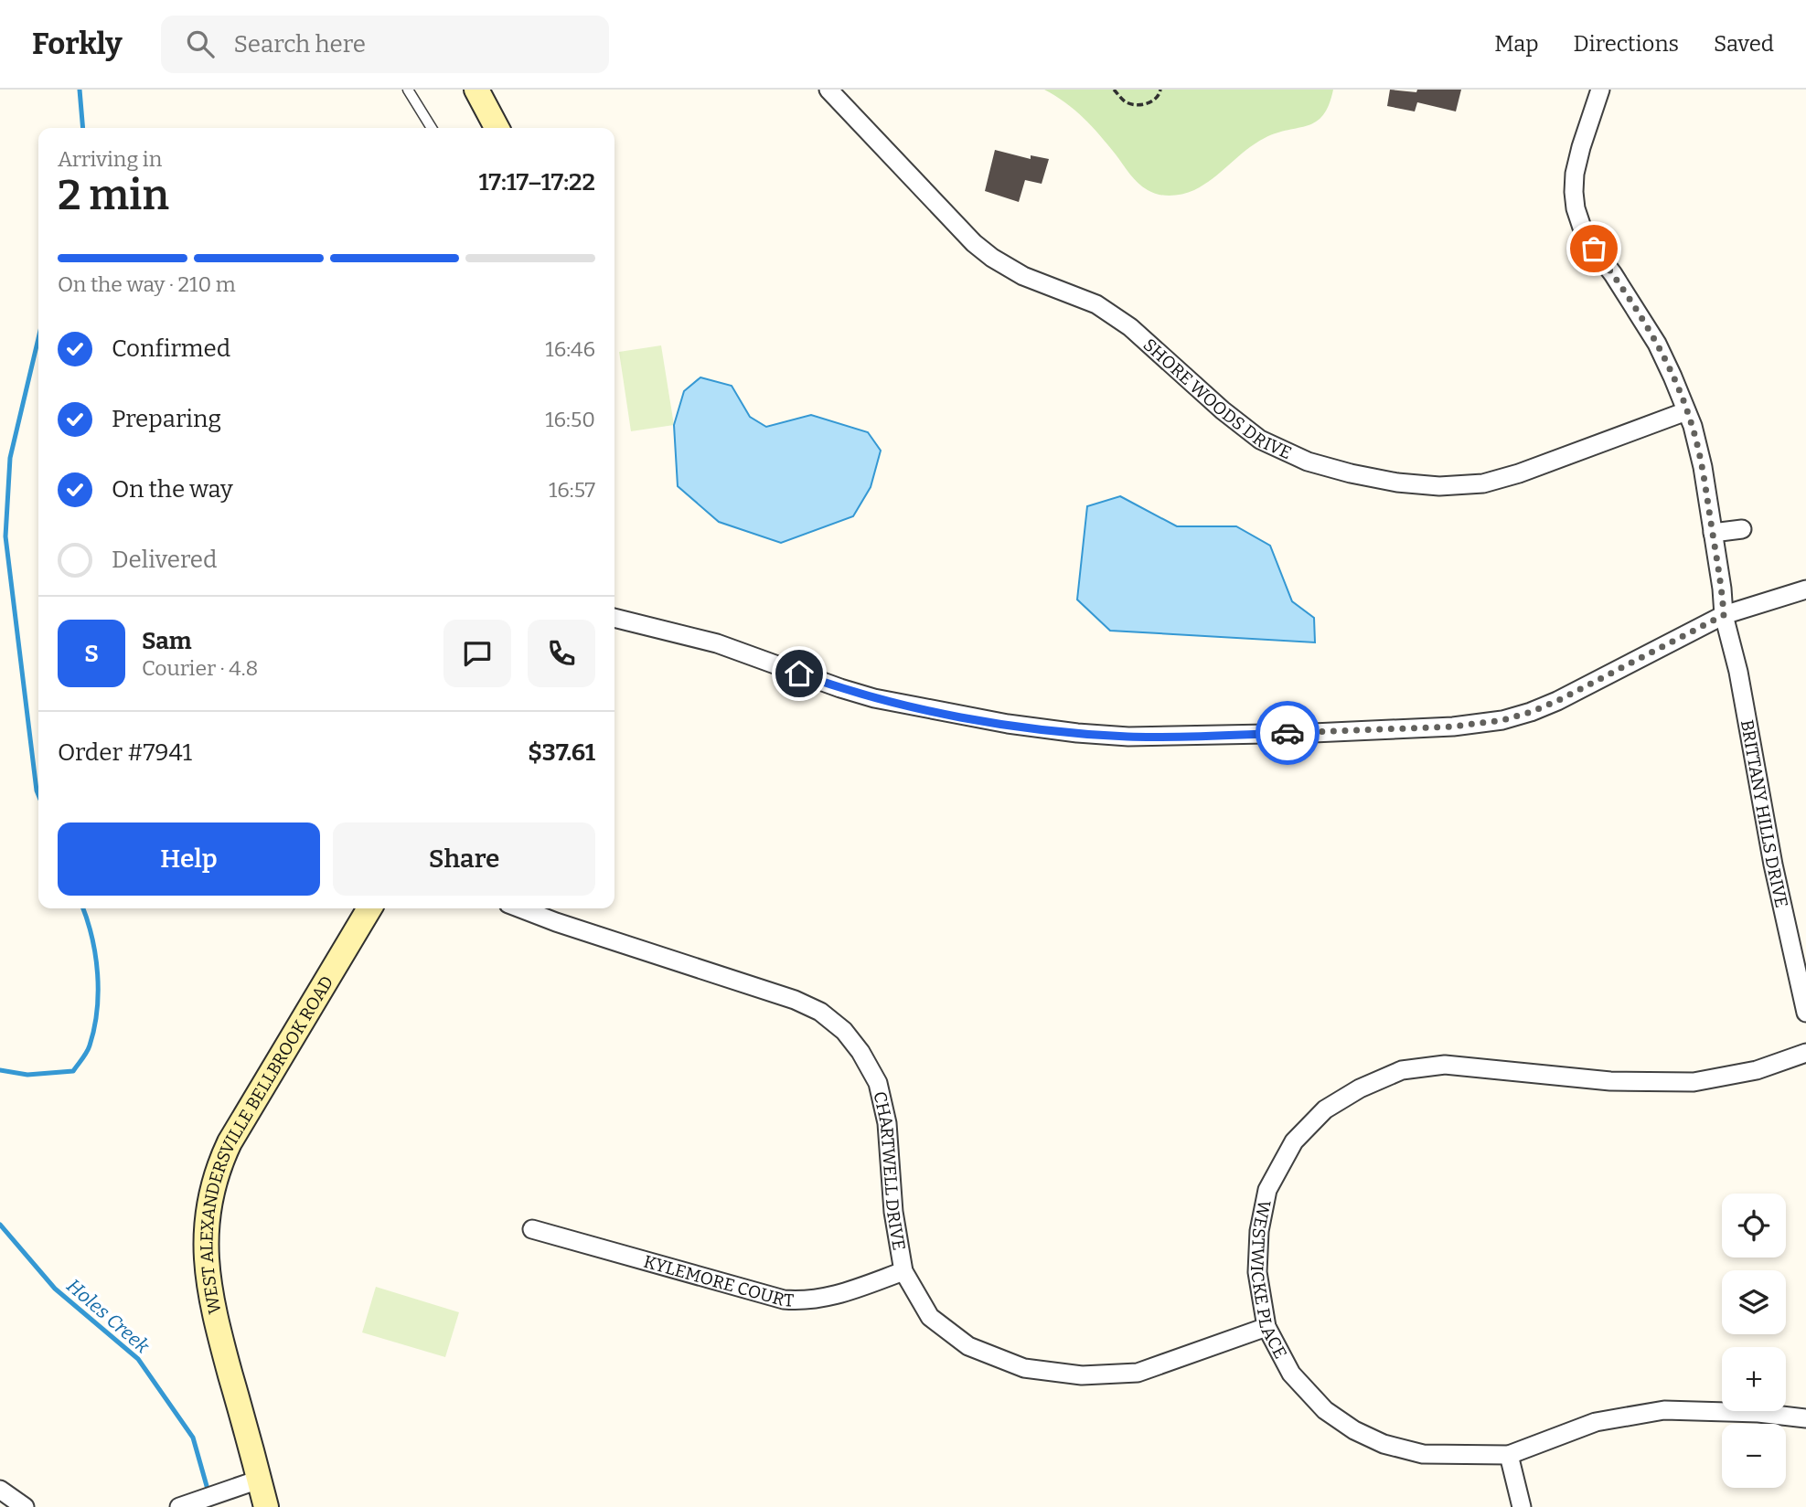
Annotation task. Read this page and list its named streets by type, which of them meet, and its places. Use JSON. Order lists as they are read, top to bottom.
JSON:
{
  "streets": {
    "main road": ["WEST ALEXANDERSVILLE BELLBROOK ROAD"],
    "street": [
      "SHORE WOODS DRIVE",
      "BRITTANY HILLS DRIVE",
      "CHARTWELL DRIVE",
      "WESTWICKE PLACE",
      "KYLEMORE COURT"
    ]
  },
  "crossings": [
    ["SHORE WOODS DRIVE", "BRITTANY HILLS DRIVE"],
    ["CHARTWELL DRIVE", "WESTWICKE PLACE"],
    ["CHARTWELL DRIVE", "KYLEMORE COURT"]
  ],
  "water": ["Holes Creek"],
  "page": {
    "header": "Forkly",
    "search": "Search here",
    "nav": ["Map", "Directions", "Saved"],
    "heading": ["2 min", "Arriving in", "17:17–17:22"],
    "panel": [
      "Sam",
      "Courier · 4.8",
      "Order #7941",
      "$37.61"
    ],
    "bar": "On the way · 210 m",
    "list": [
      ["Confirmed", "16:46"],
      ["Preparing", "16:50"],
      ["On the way", "16:57"],
      "Delivered"
    ],
    "round": "S",
    "buttons": ["Help", "Share"],
    "map_buttons": ["+", "−"]
  }
}
